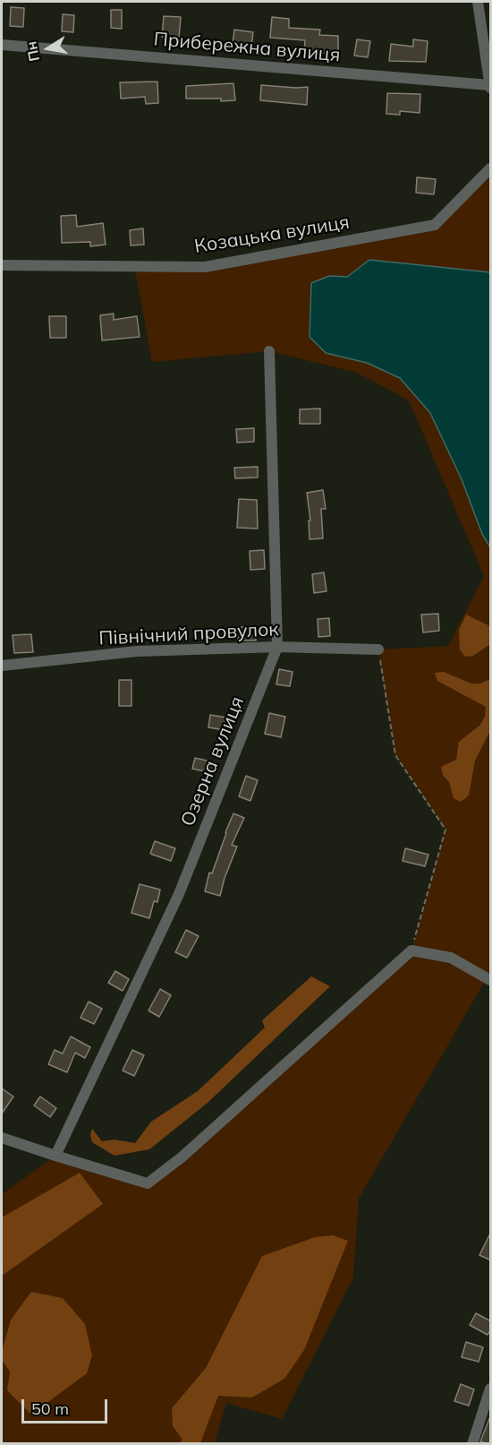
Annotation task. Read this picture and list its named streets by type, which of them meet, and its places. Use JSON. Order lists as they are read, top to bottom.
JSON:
{
  "streets": {
    "street": [
      "Прибережна вулиця",
      "Козацька вулиця",
      "Північний провулок",
      "Озерна вулиця"
    ]
  },
  "crossings": [
    ["Північний провулок", "Озерна вулиця"]
  ],
  "scale_bar": "50 m",
  "north": "left"
}
